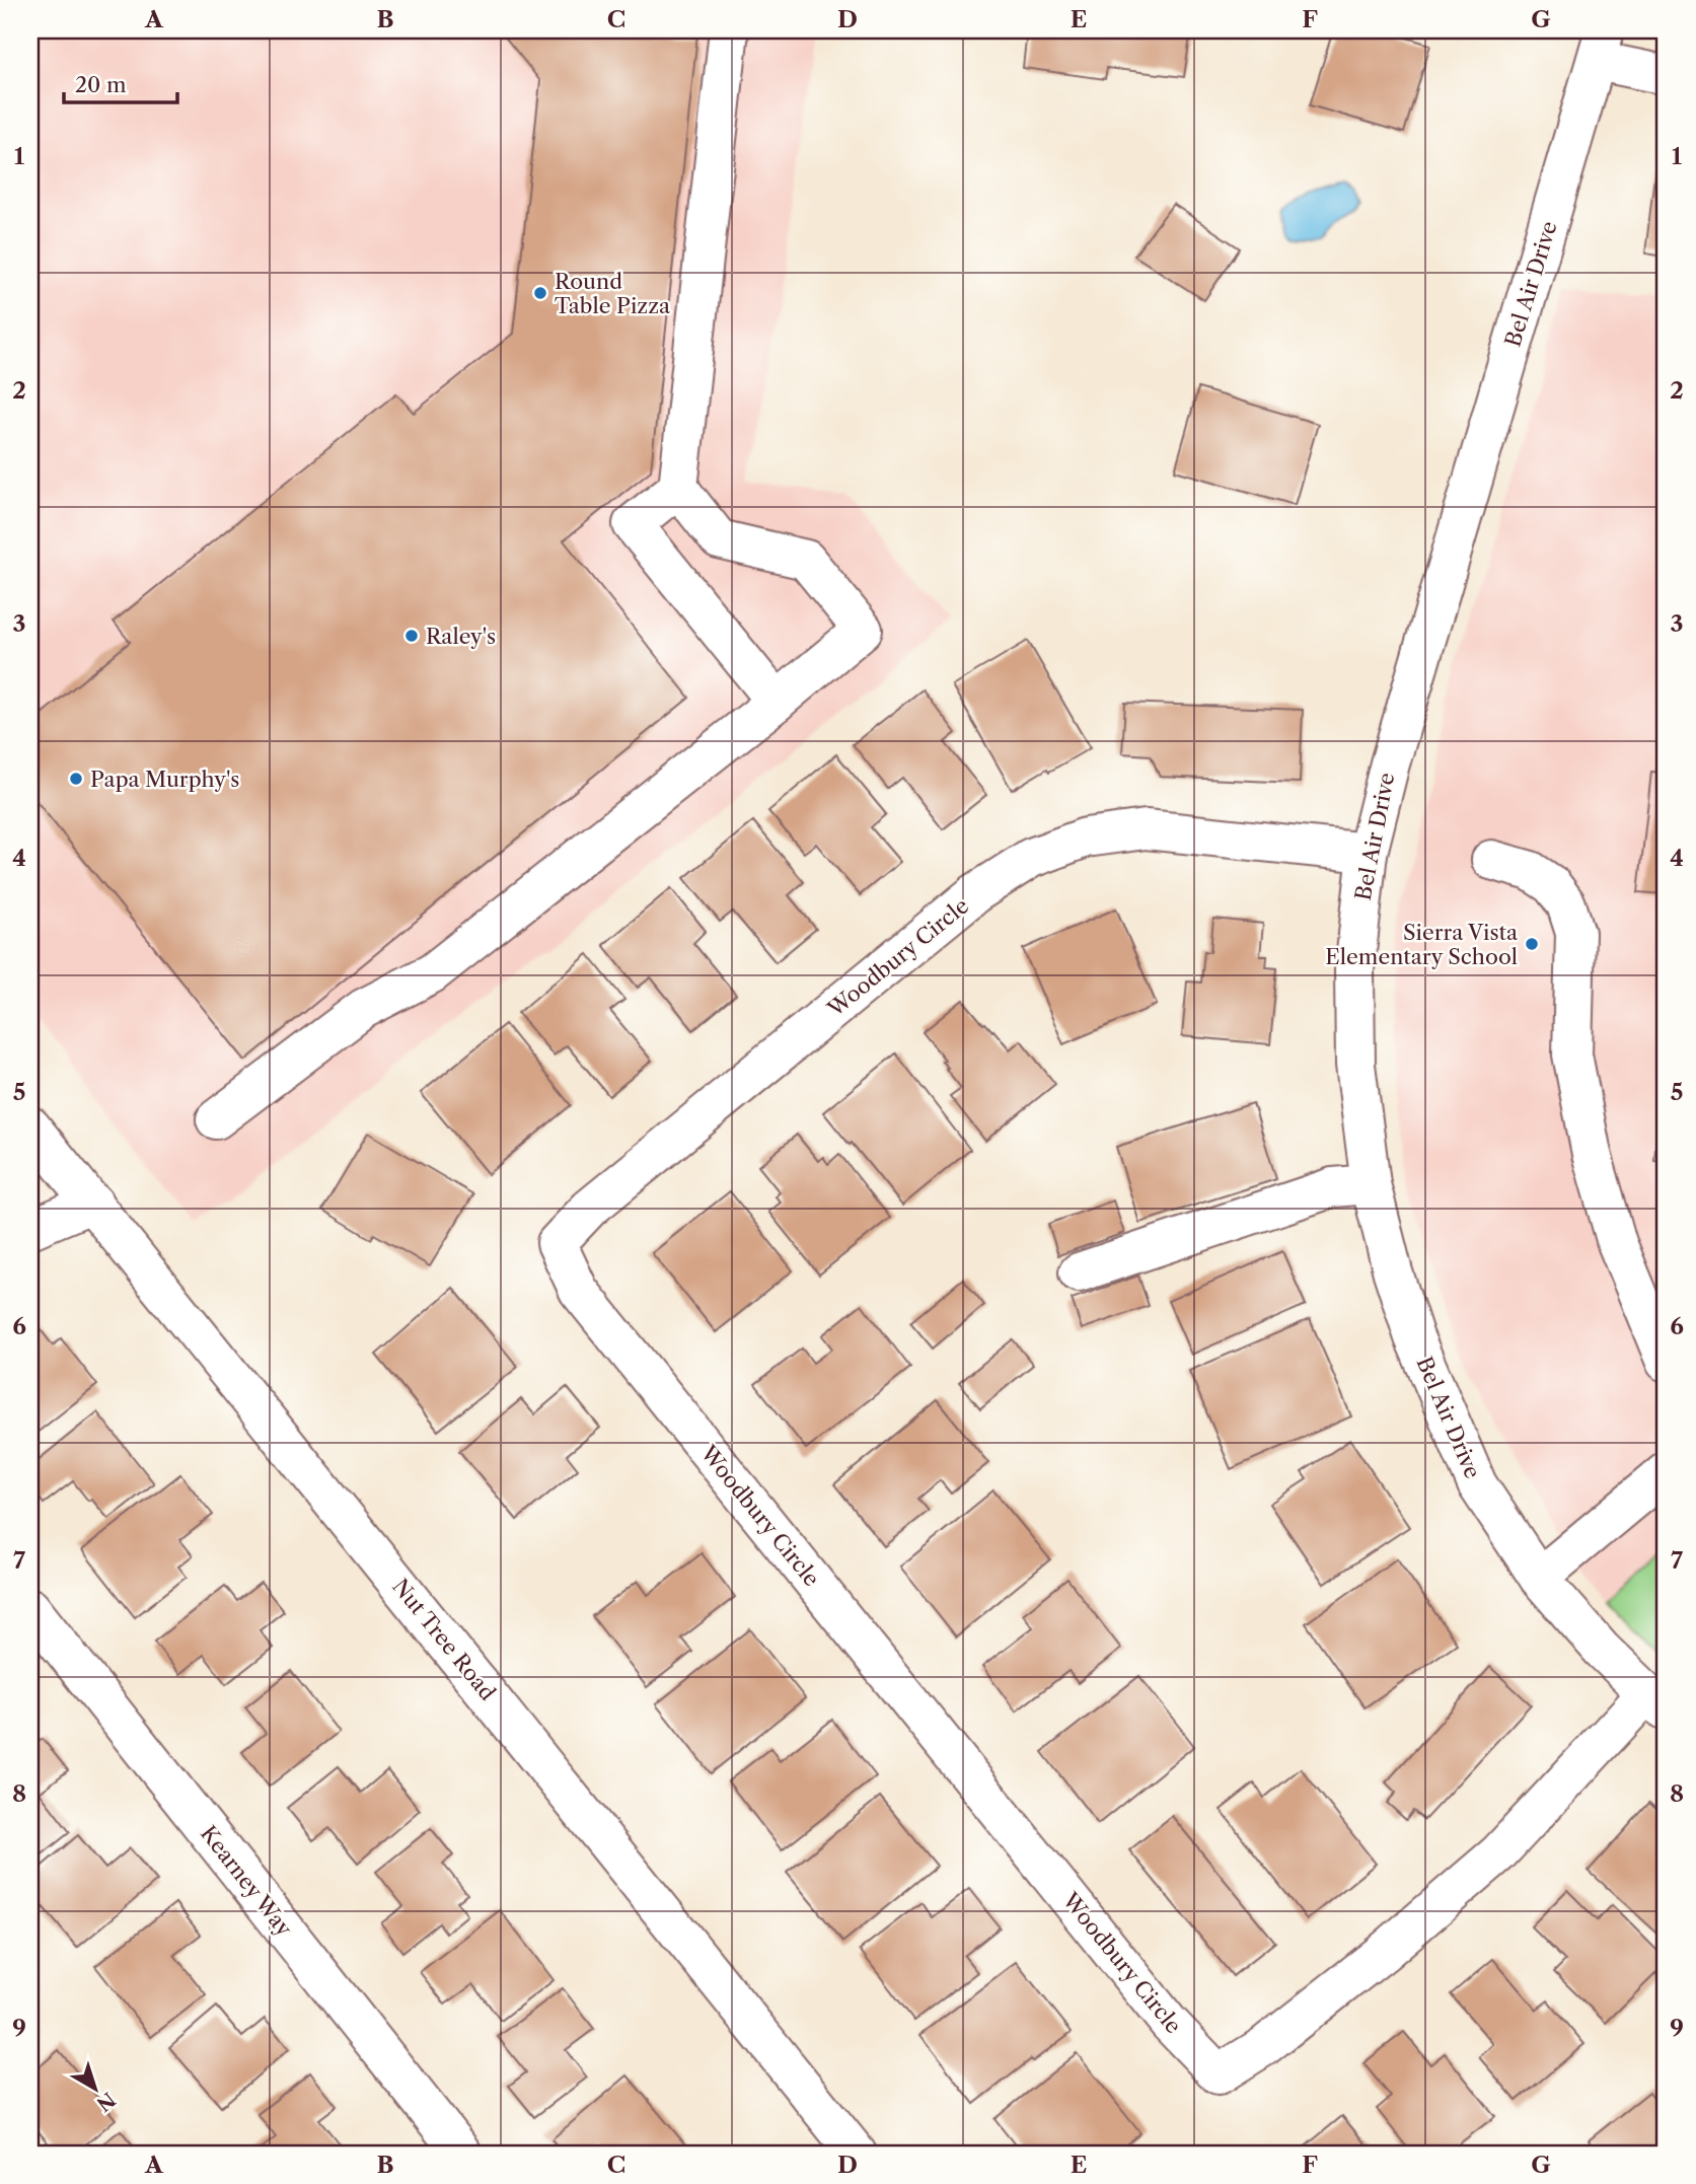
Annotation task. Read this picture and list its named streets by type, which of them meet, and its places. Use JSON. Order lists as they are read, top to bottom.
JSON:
{
  "streets": {
    "street": [
      "Bel Air Drive",
      "Woodbury Circle",
      "Nut Tree Road",
      "Kearney Way"
    ]
  },
  "crossings": [
    ["Bel Air Drive", "Woodbury Circle"]
  ],
  "places": [
    "Round Table Pizza",
    "Raley's",
    "Papa Murphy's",
    "Sierra Vista Elementary School"
  ],
  "scale_bar": "20 m",
  "north": "bottom right",
  "grid": {
    "columns": [
      "A",
      "B",
      "C",
      "D",
      "E",
      "F",
      "G"
    ],
    "rows": [
      "1",
      "2",
      "3",
      "4",
      "5",
      "6",
      "7",
      "8",
      "9"
    ]
  }
}
